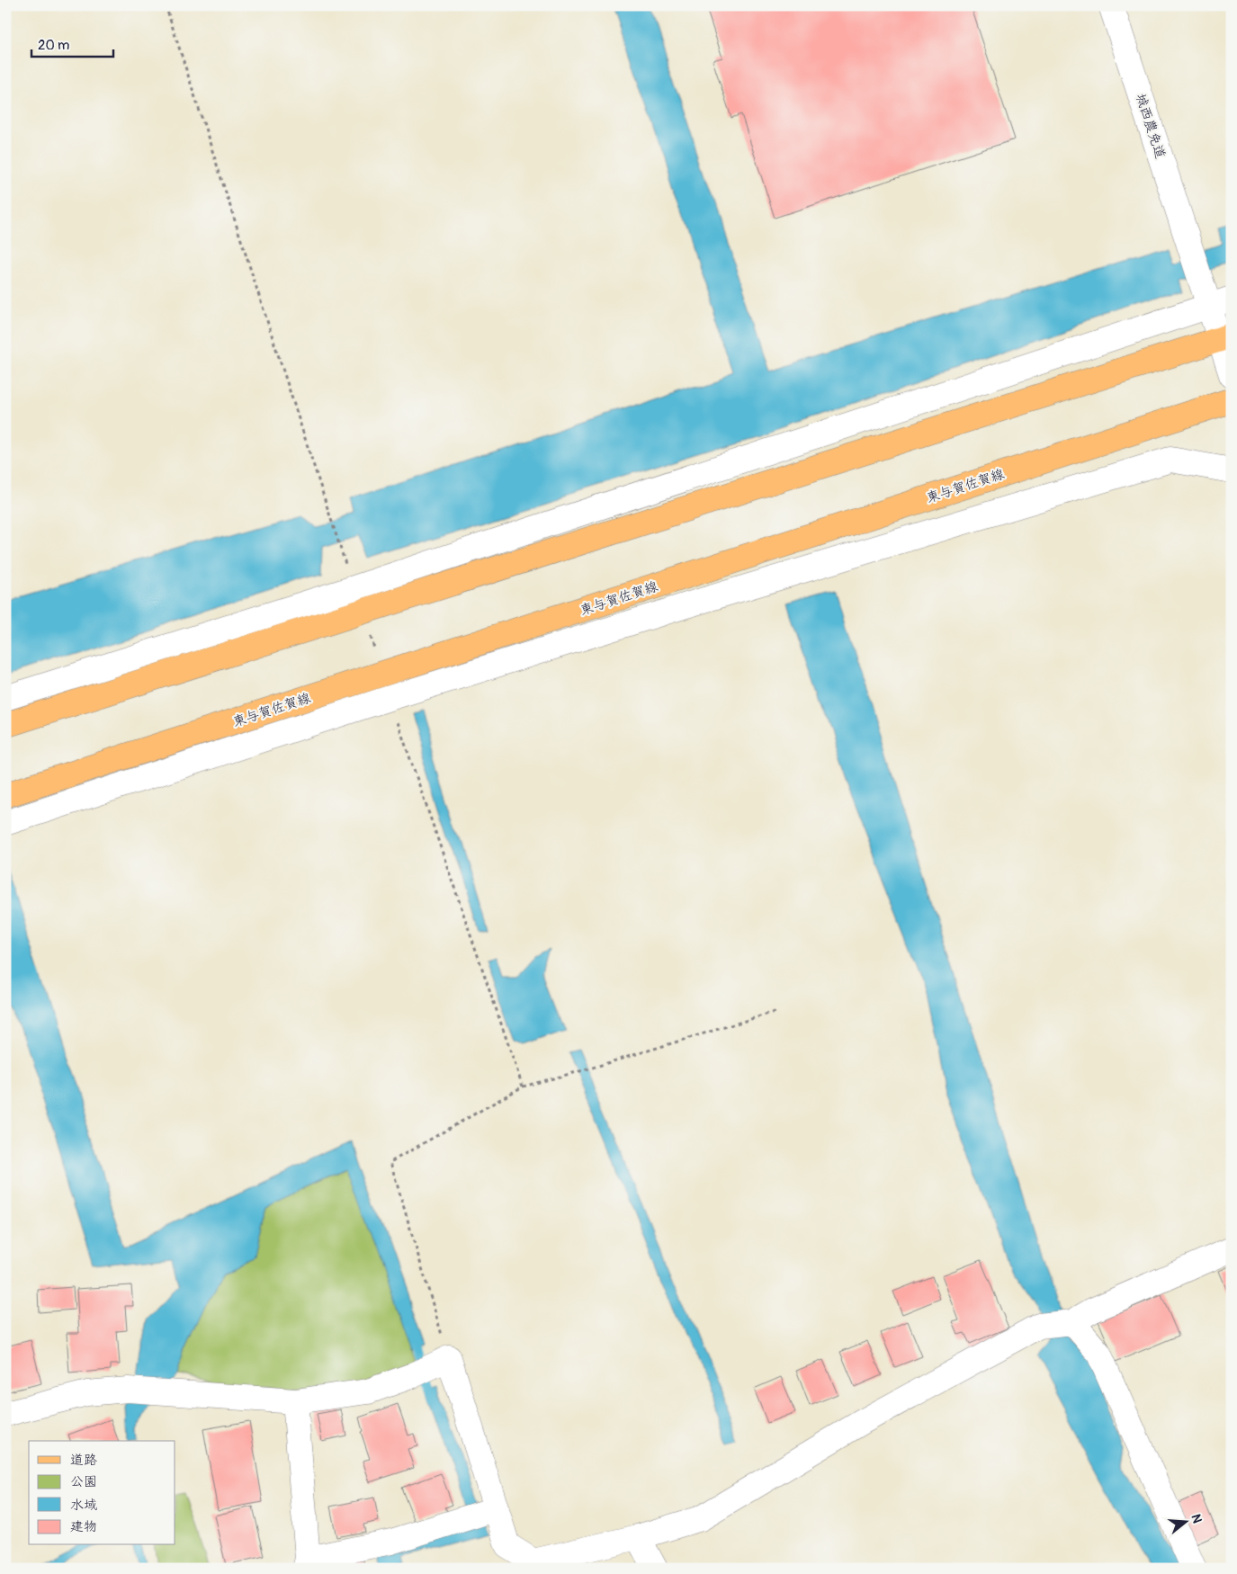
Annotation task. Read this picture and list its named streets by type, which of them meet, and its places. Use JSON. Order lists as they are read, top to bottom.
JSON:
{
  "streets": {
    "main road": ["東与賀佐賀線"],
    "street": ["城西農免道"]
  },
  "legend": [
    "道路",
    "公園",
    "水域",
    "建物"
  ],
  "scale_bar": "20 m",
  "north": "right"
}
